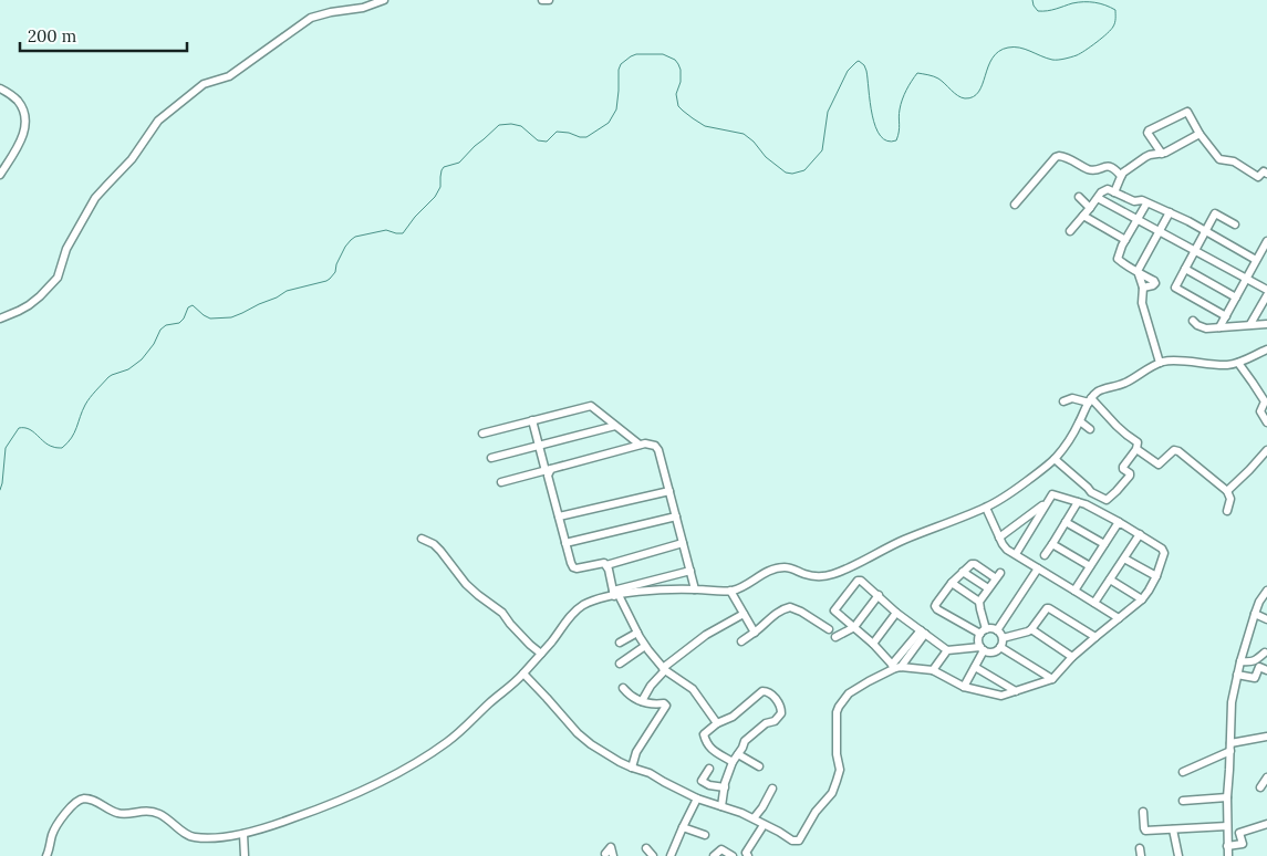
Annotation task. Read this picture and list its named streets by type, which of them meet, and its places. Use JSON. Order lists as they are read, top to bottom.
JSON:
{
  "scale_bar": "200 m"
}
